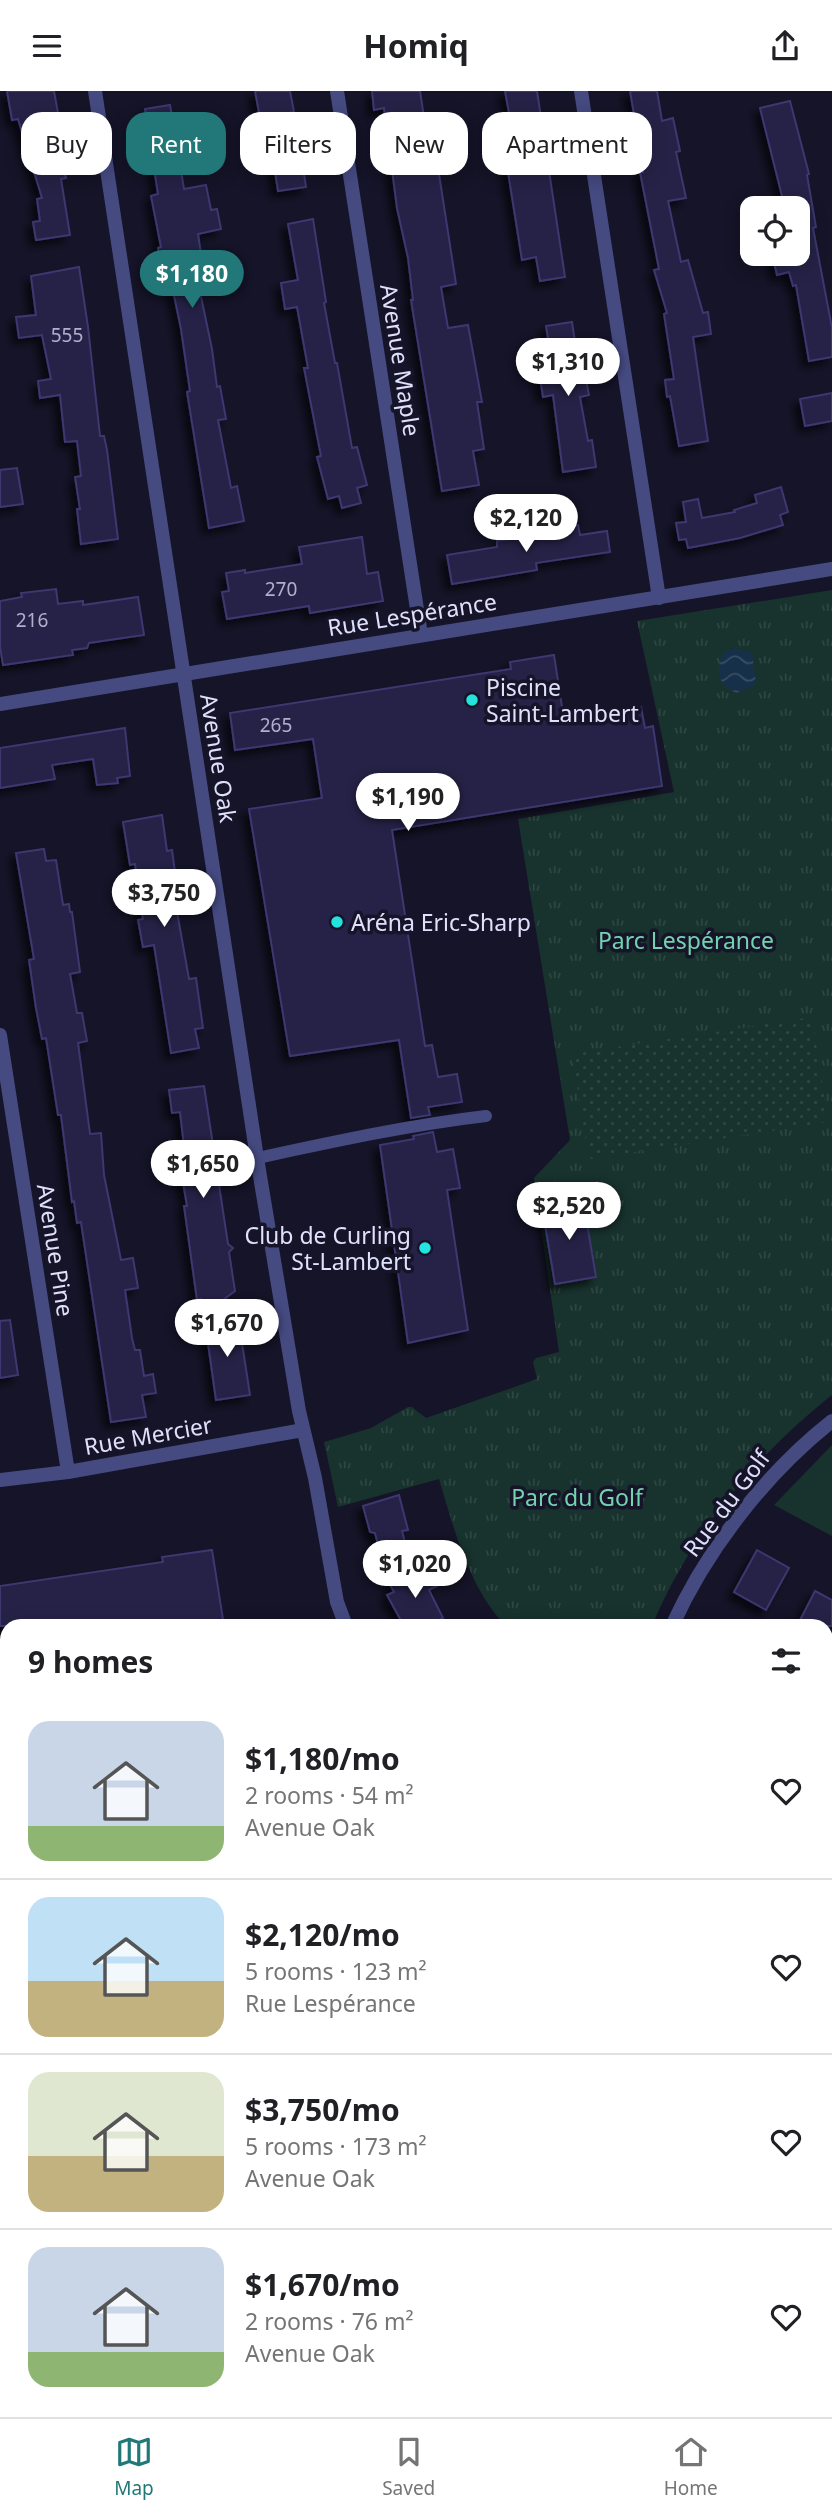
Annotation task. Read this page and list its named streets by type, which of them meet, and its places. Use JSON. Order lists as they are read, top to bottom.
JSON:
{
  "streets": {
    "street": [
      "Avenue Maple",
      "Rue Lespérance",
      "Avenue Oak",
      "Avenue Pine",
      "Rue Mercier",
      "Rue du Golf"
    ]
  },
  "crossings": [
    ["Avenue Maple", "Rue Lespérance"],
    ["Rue Lespérance", "Avenue Oak"],
    ["Avenue Oak", "Rue Mercier"],
    ["Avenue Pine", "Rue Mercier"]
  ],
  "parks": ["Parc Lespérance", "Parc du Golf"],
  "places": ["Piscine Saint-Lambert", "Aréna Eric-Sharp", "Club de Curling St-Lambert"],
  "house_numbers": [
    "555",
    "270",
    "216",
    "265"
  ],
  "page": {
    "header": "Homiq",
    "chip": [
      "Buy",
      "Rent",
      "Filters",
      "New",
      "Apartment"
    ],
    "price": [
      "$1,180",
      "$1,310",
      "$2,120",
      "$1,190",
      "$3,750",
      "$1,650",
      "$2,520",
      "$1,670",
      "$1,020"
    ],
    "heading": "9 homes",
    "list": [
      {
        "name": "$1,180/mo",
        "note": "2 rooms · 54 m² · Avenue Oak"
      },
      {
        "name": "$2,120/mo",
        "note": "5 rooms · 123 m² · Rue Lespérance"
      },
      {
        "name": "$3,750/mo",
        "note": "5 rooms · 173 m² · Avenue Oak"
      },
      {
        "name": "$1,670/mo",
        "note": "2 rooms · 76 m² · Avenue Oak"
      }
    ],
    "tabs": ["Map", "Saved", "Home"]
  }
}
